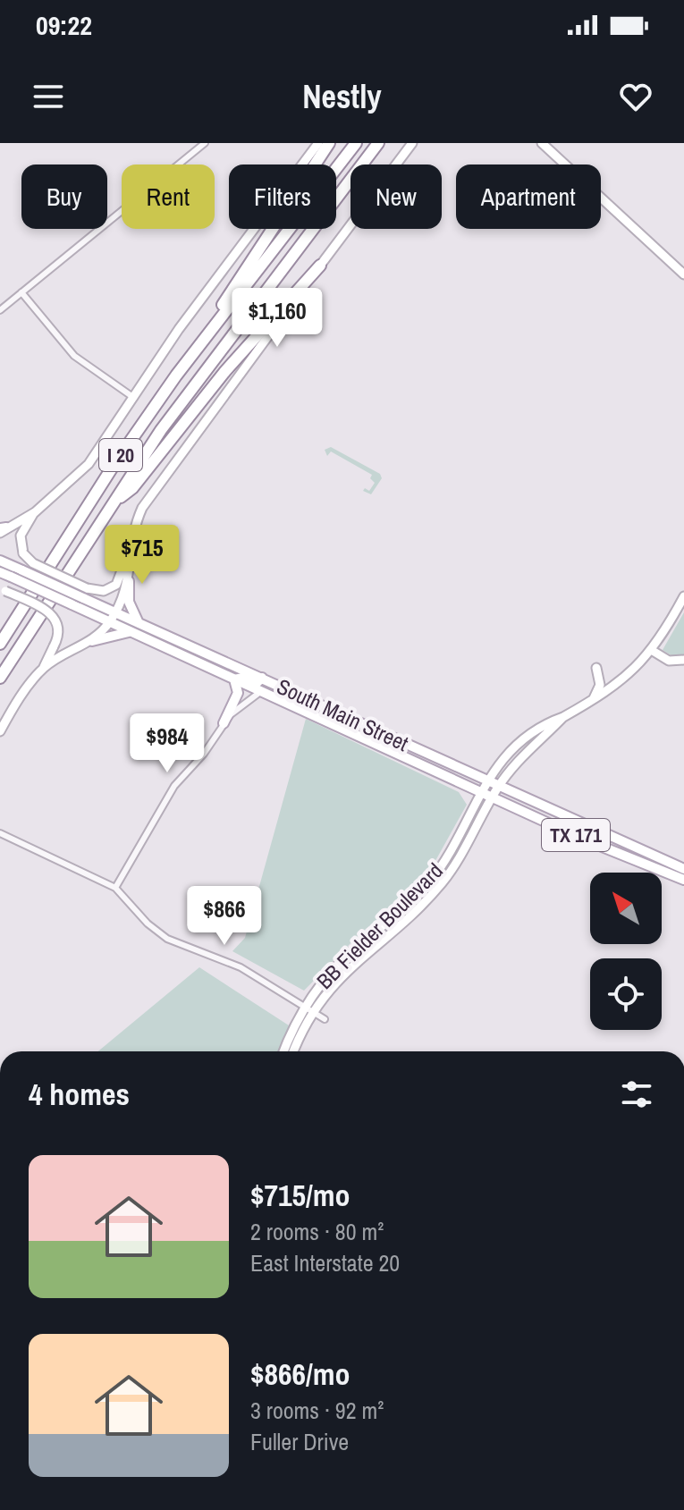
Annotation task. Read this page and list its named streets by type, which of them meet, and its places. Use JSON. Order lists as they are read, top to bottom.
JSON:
{
  "streets": {
    "highway": ["I 20"],
    "main road": ["South Main Street", "TX 171", "BB Fielder Boulevard"]
  },
  "crossings": [
    ["South Main Street", "BB Fielder Boulevard"]
  ],
  "north": "top left",
  "page": {
    "status": "09:22",
    "header": "Nestly",
    "chip": [
      "Buy",
      "Rent",
      "Filters",
      "New",
      "Apartment"
    ],
    "price": [
      "$1,160",
      "$715",
      "$984",
      "$866"
    ],
    "heading": "4 homes",
    "list": [
      {
        "name": "$715/mo",
        "note": "2 rooms · 80 m² · East Interstate 20"
      },
      {
        "name": "$866/mo",
        "note": "3 rooms · 92 m² · Fuller Drive"
      }
    ]
  }
}
